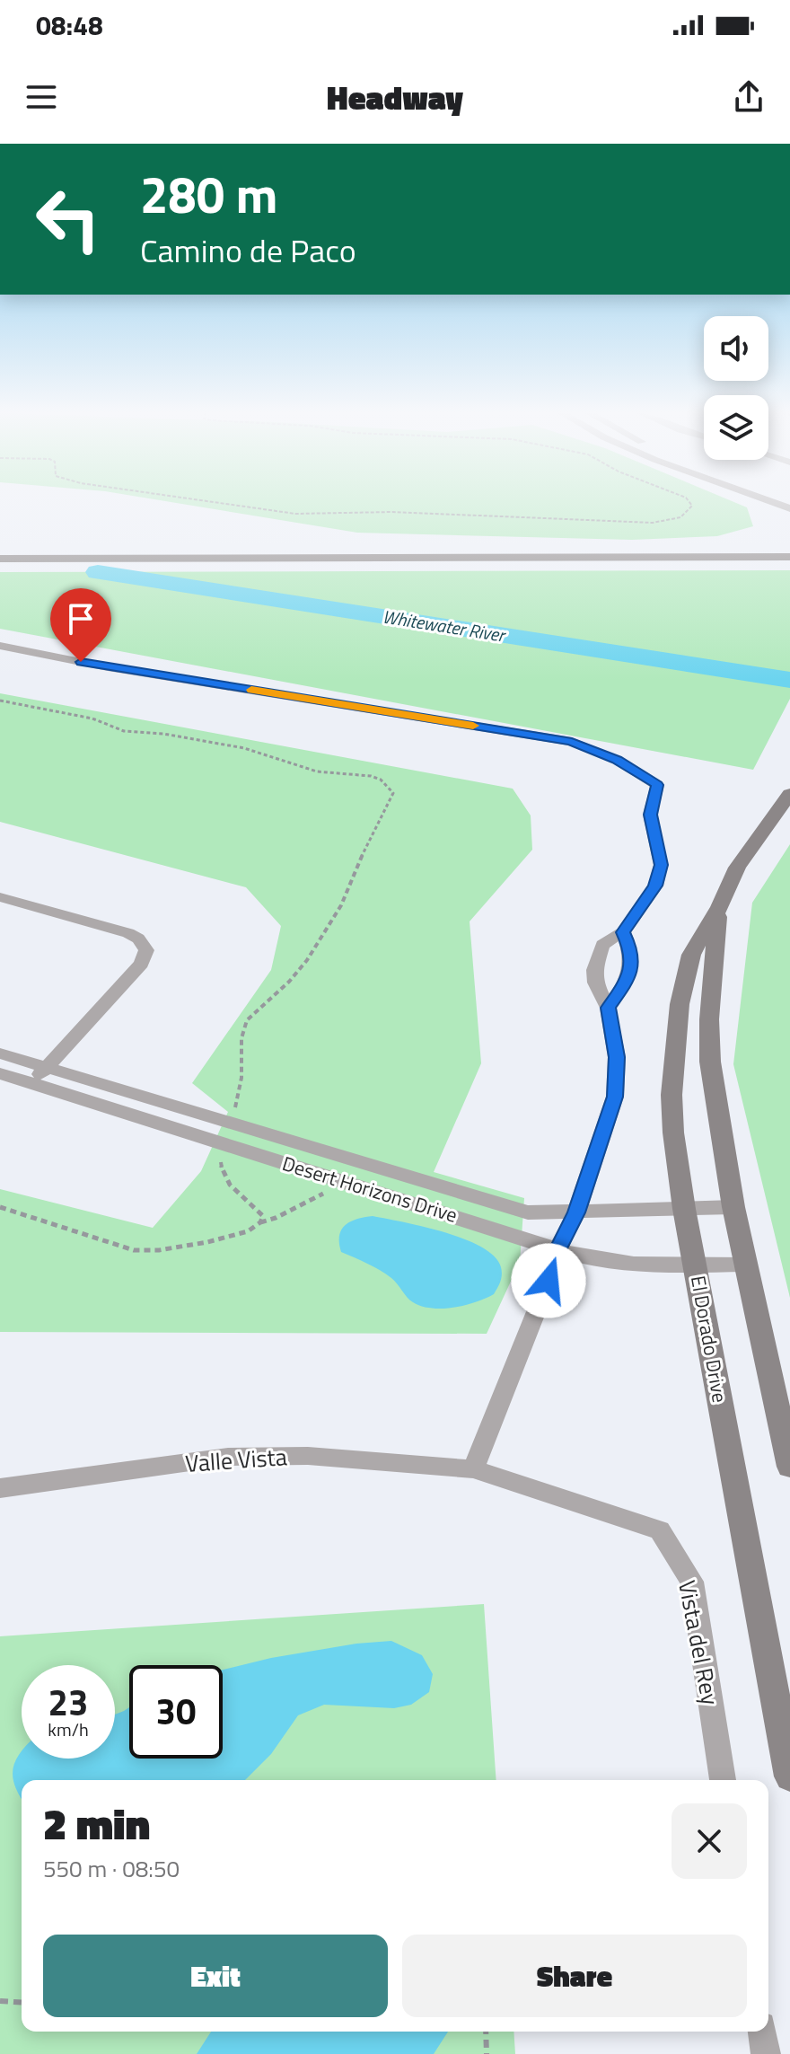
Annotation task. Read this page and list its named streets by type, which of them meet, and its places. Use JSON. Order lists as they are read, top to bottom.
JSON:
{
  "streets": {
    "main road": ["El Dorado Drive"],
    "street": ["Desert Horizons Drive", "Valle Vista", "Vista del Rey"]
  },
  "crossings": [
    ["Desert Horizons Drive", "El Dorado Drive"],
    ["Valle Vista", "Vista del Rey"]
  ],
  "water": ["Whitewater River"],
  "page": {
    "status": "08:48",
    "header": "Headway",
    "turn": ["280 m", "Camino de Paco"],
    "speed": "23 km/h",
    "limit": "30",
    "heading": ["2 min", "550 m · 08:50"],
    "buttons": ["Exit", "Share"]
  }
}
